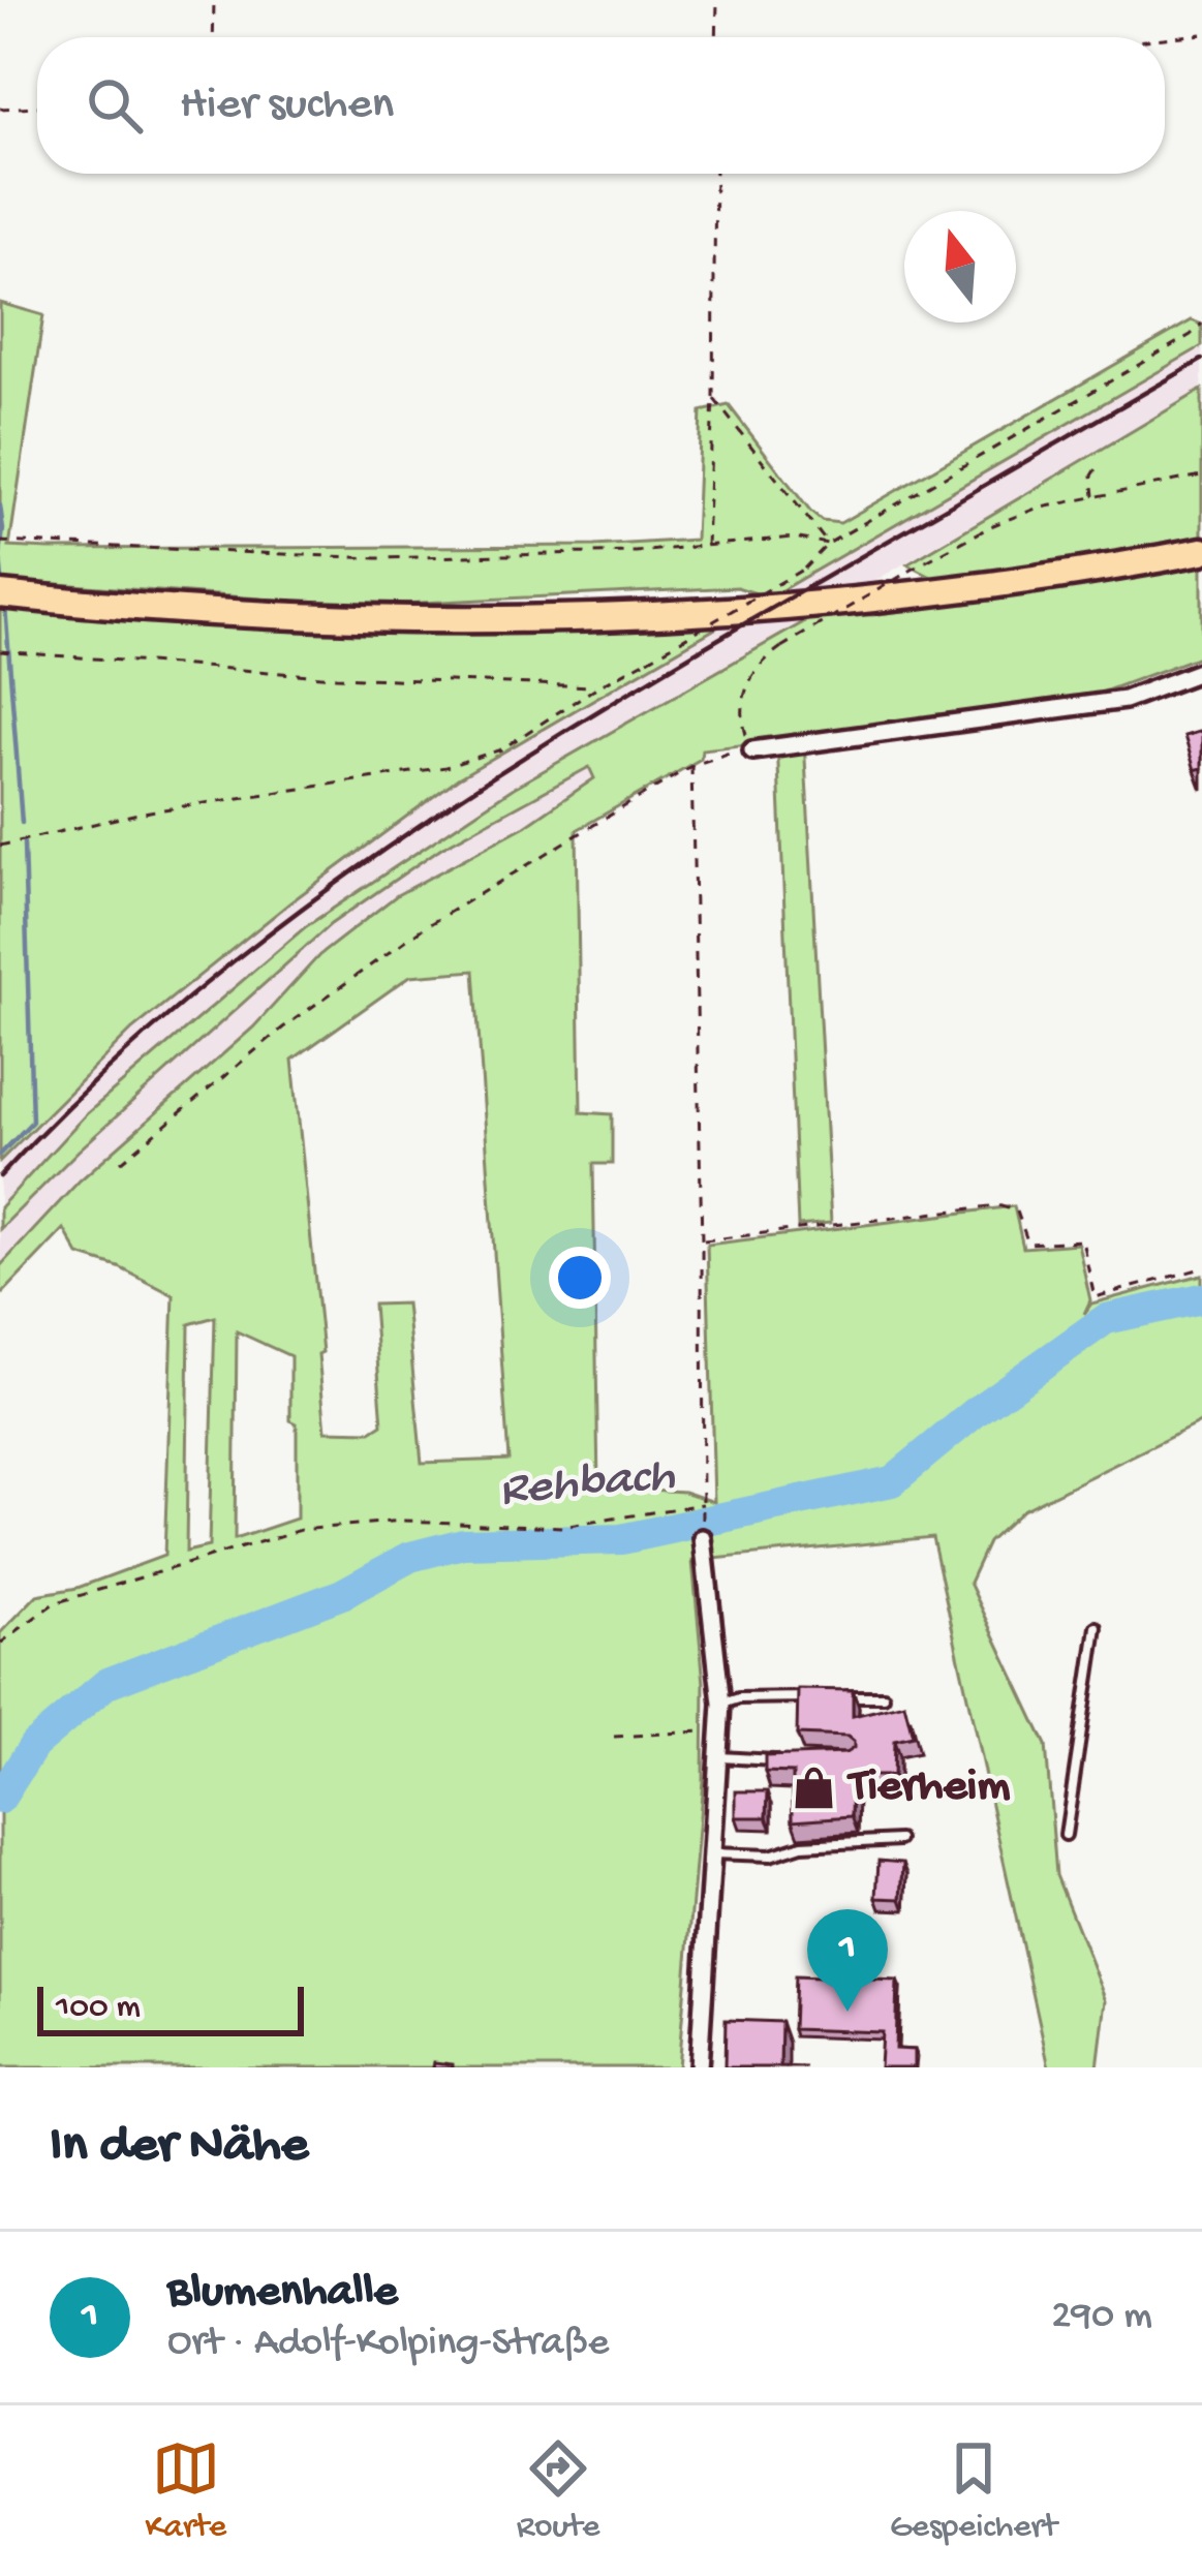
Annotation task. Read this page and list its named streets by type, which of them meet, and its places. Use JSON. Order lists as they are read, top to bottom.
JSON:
{
  "water": ["Rehbach"],
  "places": {
    "shop": ["Tierheim"]
  },
  "scale_bar": "100 m",
  "north": "top",
  "page": {
    "search": "Hier suchen",
    "pins": "1",
    "scale": "100 m",
    "heading": "In der Nähe",
    "list": [
      {
        "mark": "1",
        "name": "Blumenhalle",
        "note": "Ort · Adolf-Kolping-Straße",
        "value": "290 m"
      }
    ],
    "nav": ["Karte", "Route", "Gespeichert"]
  }
}
